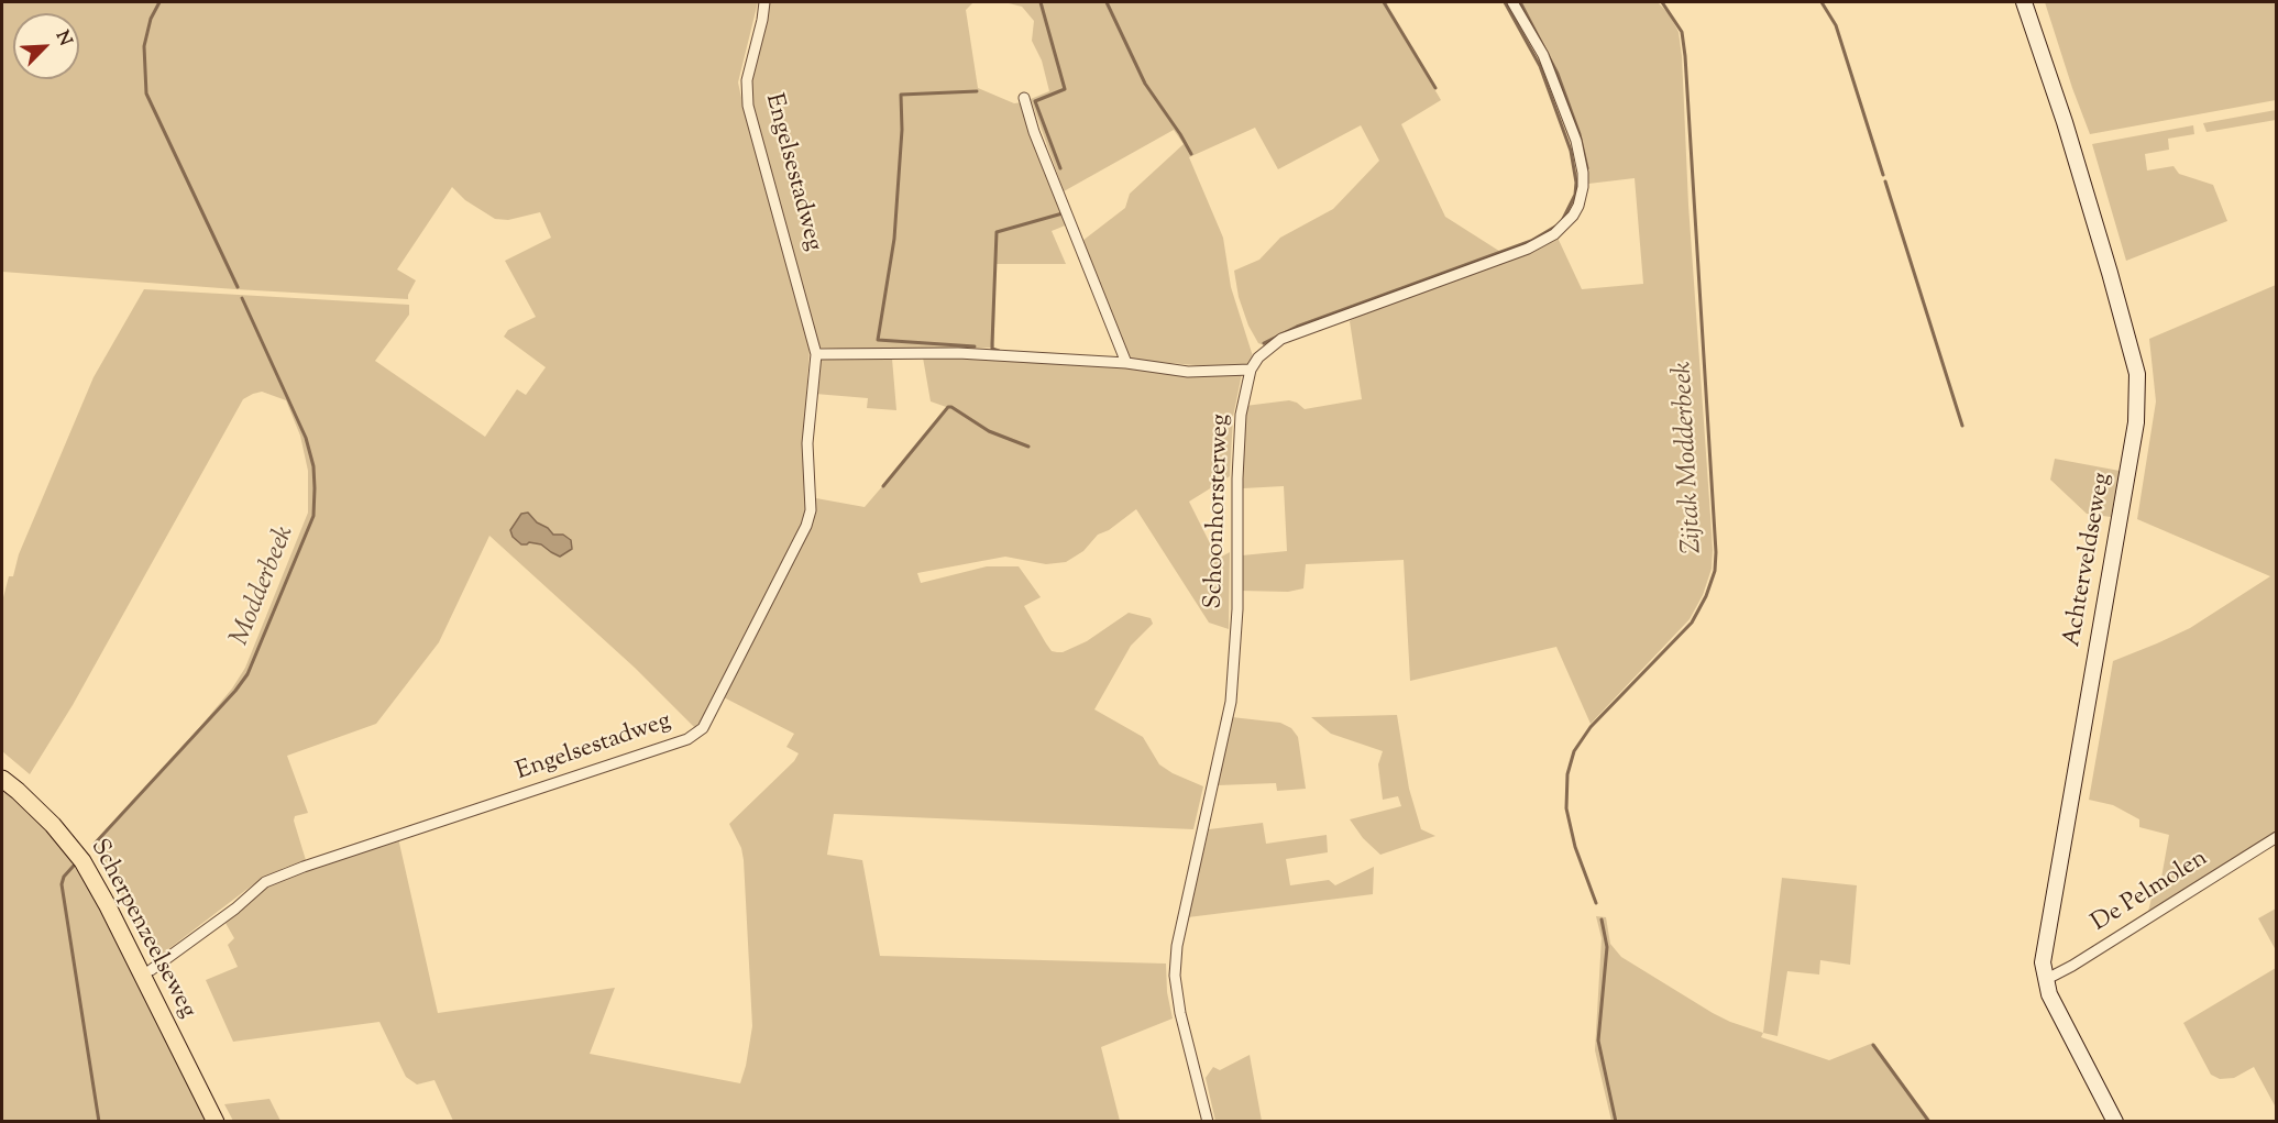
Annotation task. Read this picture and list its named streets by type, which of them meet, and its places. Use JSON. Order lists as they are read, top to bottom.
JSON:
{
  "streets": {
    "main road": ["Scherpenzeelseweg"],
    "street": [
      "Engelsestadweg",
      "Schoonhorsterweg",
      "Achterveldseweg",
      "De Pelmolen"
    ]
  },
  "crossings": [
    ["Engelsestadweg", "Scherpenzeelseweg"],
    ["Achterveldseweg", "De Pelmolen"]
  ],
  "water": ["Zijtak Modderbeek", "Modderbeek"],
  "north": "top right"
}
